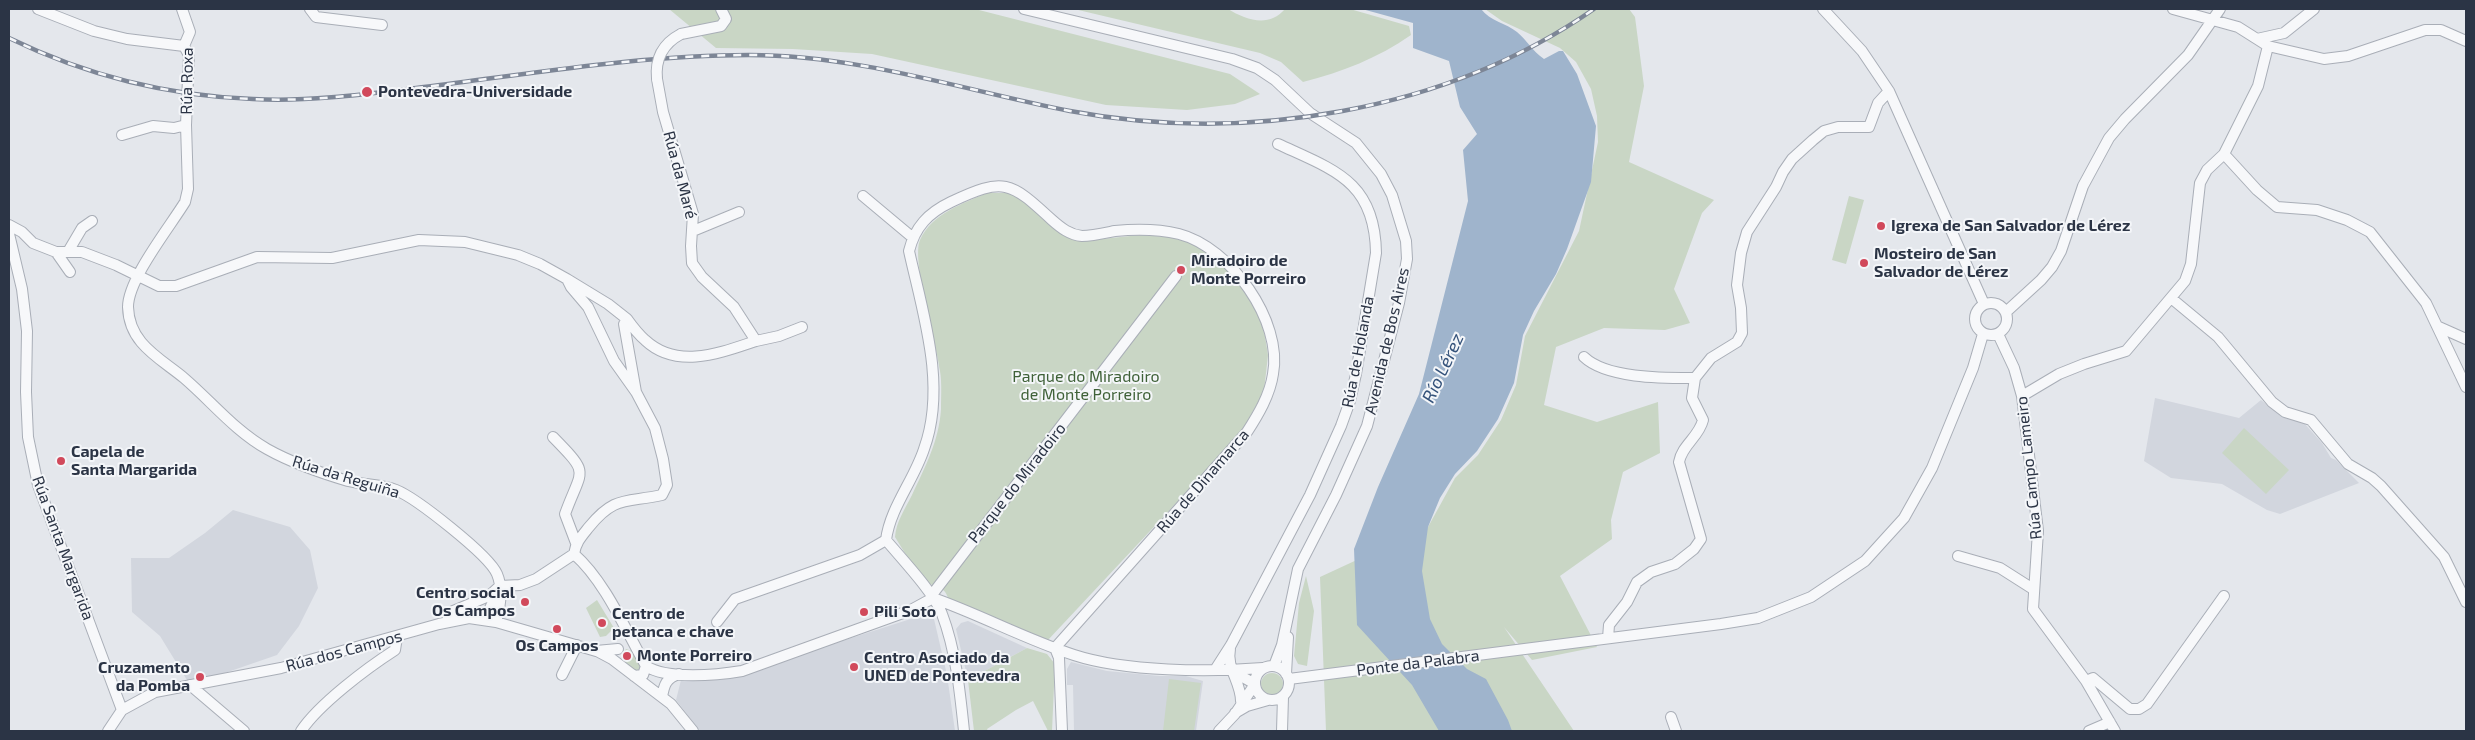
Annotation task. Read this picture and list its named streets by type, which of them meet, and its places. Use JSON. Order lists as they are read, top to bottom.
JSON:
{
  "streets": {
    "street": [
      "Rúa Roxa",
      "Rúa da Maré",
      "Avenida de Bos Aires",
      "Rúa de Holanda",
      "Rúa Campo Lameiro",
      "Rúa da Reguiña",
      "Rúa de Dinamarca",
      "Parque do Miradoiro",
      "Rúa Santa Margarida",
      "Rúa dos Campos",
      "Ponte da Palabra"
    ]
  },
  "crossings": [
    ["Rúa Roxa", "Rúa da Reguiña"],
    ["Avenida de Bos Aires", "Ponte da Palabra"],
    ["Rúa Campo Lameiro", "Ponte da Palabra"],
    ["Rúa da Reguiña", "Rúa dos Campos"],
    ["Rúa Santa Margarida", "Rúa dos Campos"]
  ],
  "water": ["Río Lérez"],
  "parks": ["Parque do Miradoiro de Monte Porreiro"],
  "places": [
    "Pontevedra-Universidade",
    "Igrexa de San Salvador de Lérez",
    "Mosteiro de San Salvador de Lérez",
    "Miradoiro de Monte Porreiro",
    "Capela de Santa Margarida",
    "Centro social Os Campos",
    "Pili Soto",
    "Centro de petanca e chave",
    "Os Campos",
    "Monte Porreiro",
    "Centro Asociado da UNED de Pontevedra",
    "Cruzamento da Pomba"
  ]
}
